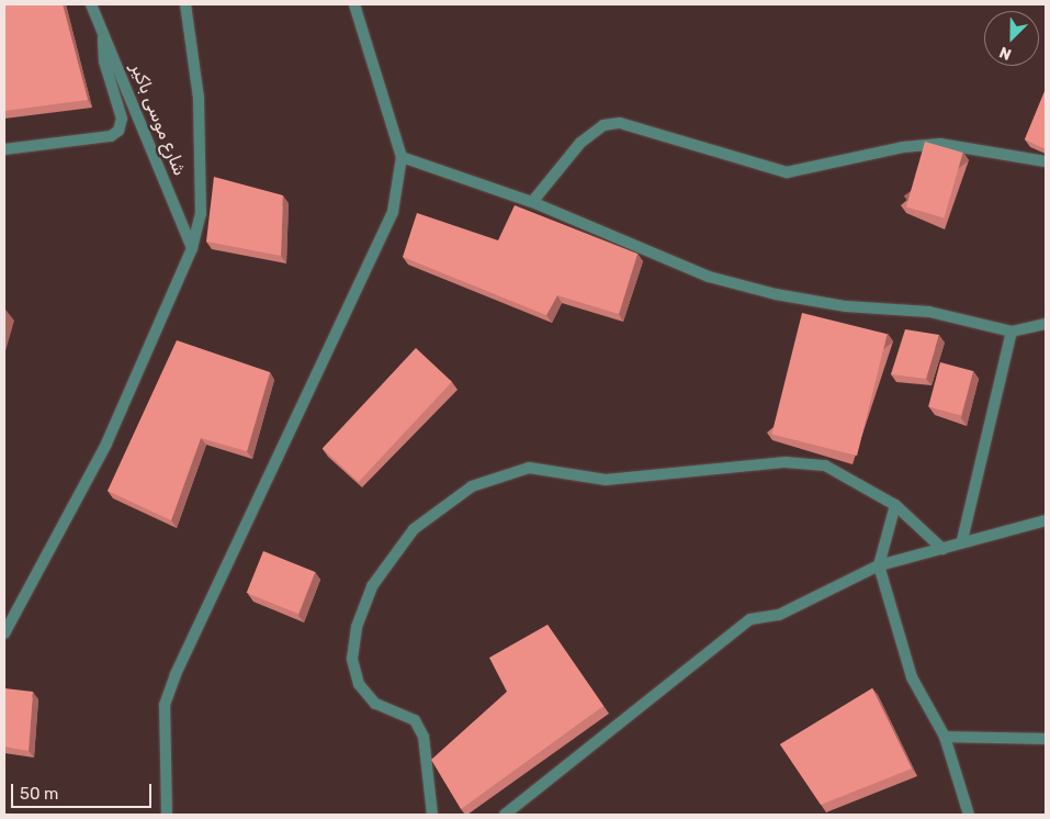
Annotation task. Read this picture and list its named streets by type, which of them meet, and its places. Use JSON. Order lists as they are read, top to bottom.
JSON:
{
  "streets": {
    "street": ["شارع موسى باكير"]
  },
  "scale_bar": "50 m",
  "north": "bottom left"
}
